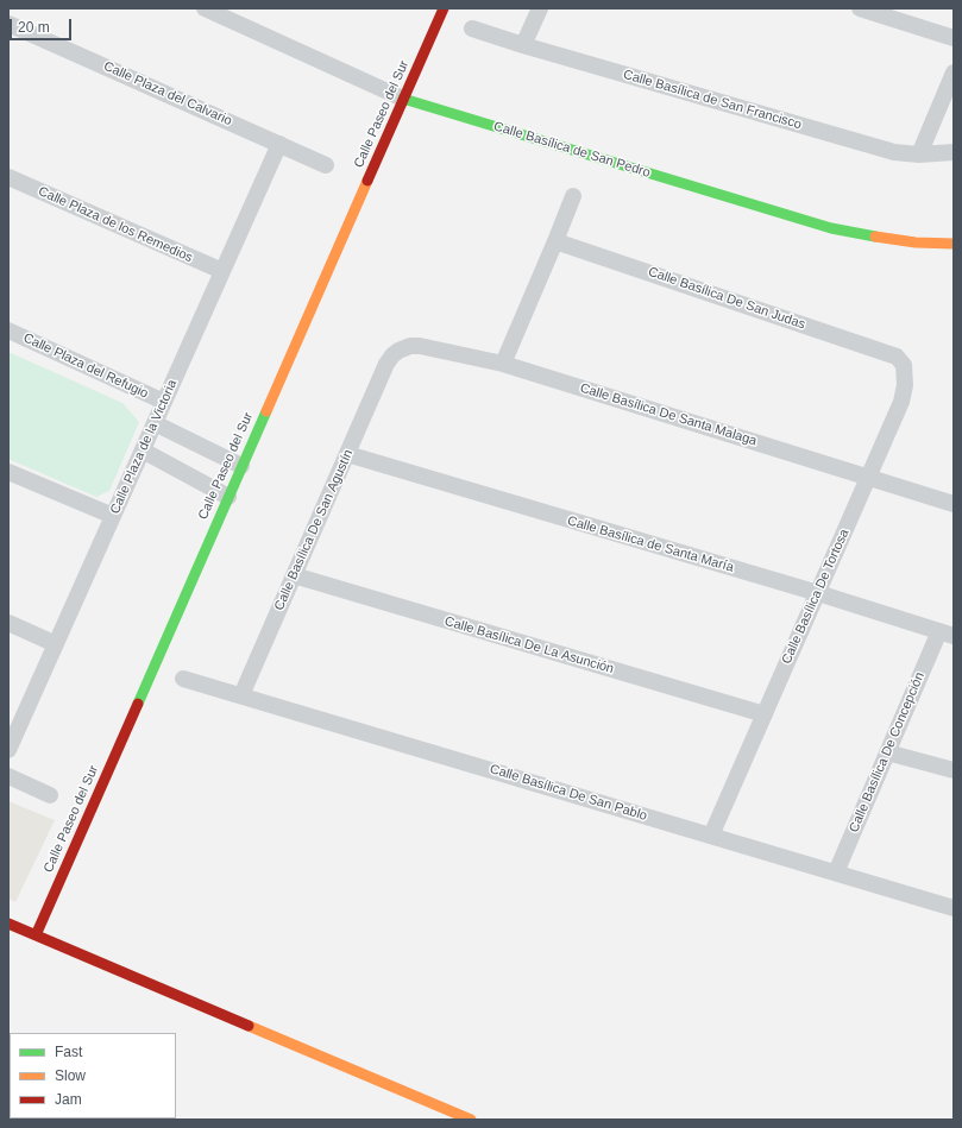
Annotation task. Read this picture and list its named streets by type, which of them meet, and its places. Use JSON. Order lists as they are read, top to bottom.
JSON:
{
  "streets": {
    "street": [
      "Calle Plaza del Calvario",
      "Calle Basílica de San Francisco",
      "Calle Paseo del Sur",
      "Calle Basílica de San Pedro",
      "Calle Plaza de los Remedios",
      "Calle Basílica De San Judas",
      "Calle Plaza del Refugio",
      "Calle Basílica De Santa Malaga",
      "Calle Plaza de la Victoria",
      "Calle Basílica De San Agustín",
      "Calle Basílica de Santa María",
      "Calle Basílica De Tortosa",
      "Calle Basílica De La Asunción",
      "Calle Basílica De Concepción",
      "Calle Basílica De San Pablo"
    ]
  },
  "crossings": [
    ["Calle Plaza del Calvario", "Calle Plaza de la Victoria"],
    ["Calle Paseo del Sur", "Calle Basílica de San Pedro"],
    ["Calle Plaza de los Remedios", "Calle Plaza de la Victoria"],
    ["Calle Basílica De San Judas", "Calle Basílica De Tortosa"],
    ["Calle Plaza del Refugio", "Calle Plaza de la Victoria"],
    ["Calle Basílica De Santa Malaga", "Calle Basílica De San Agustín"],
    ["Calle Basílica De Santa Malaga", "Calle Basílica De Tortosa"],
    ["Calle Basílica De San Agustín", "Calle Basílica de Santa María"],
    ["Calle Basílica De San Agustín", "Calle Basílica De La Asunción"],
    ["Calle Basílica De San Agustín", "Calle Basílica De San Pablo"],
    ["Calle Basílica de Santa María", "Calle Basílica De Tortosa"],
    ["Calle Basílica de Santa María", "Calle Basílica De Concepción"],
    ["Calle Basílica De Tortosa", "Calle Basílica De La Asunción"],
    ["Calle Basílica De Tortosa", "Calle Basílica De San Pablo"],
    ["Calle Basílica De Concepción", "Calle Basílica De San Pablo"]
  ],
  "legend": ["Fast", "Slow", "Jam"],
  "scale_bar": "20 m"
}
